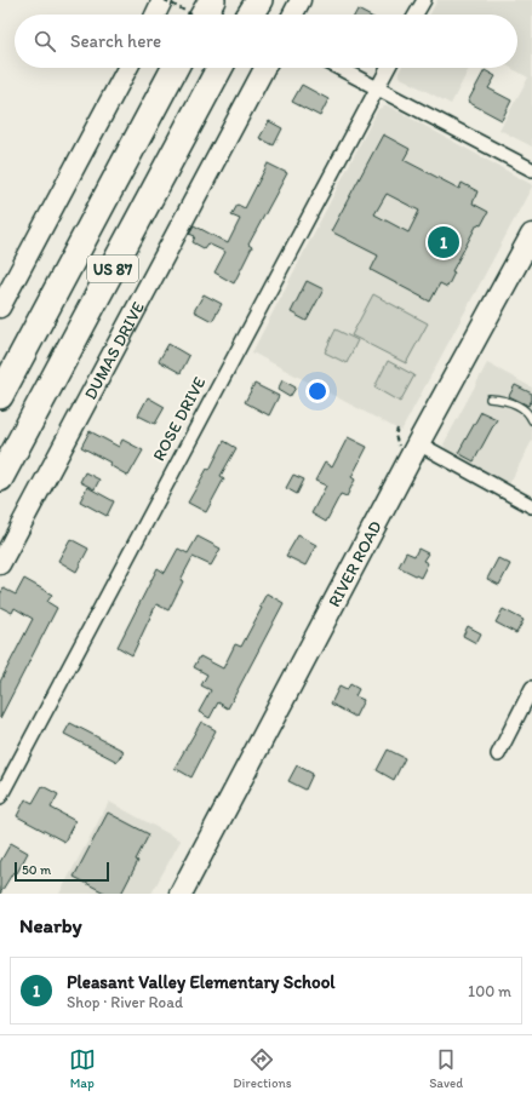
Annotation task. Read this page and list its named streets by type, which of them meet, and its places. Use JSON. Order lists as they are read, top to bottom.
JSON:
{
  "streets": {
    "highway": ["US 87"],
    "main road": ["DUMAS DRIVE", "RIVER ROAD"],
    "street": ["ROSE DRIVE"]
  },
  "scale_bar": "50 m",
  "page": {
    "search": "Search here",
    "pins": "1",
    "scale": "50 m",
    "heading": "Nearby",
    "list": [
      {
        "mark": "1",
        "name": "Pleasant Valley Elementary School",
        "note": "Shop · River Road",
        "value": "100 m"
      }
    ],
    "nav": ["Map", "Directions", "Saved"]
  }
}
